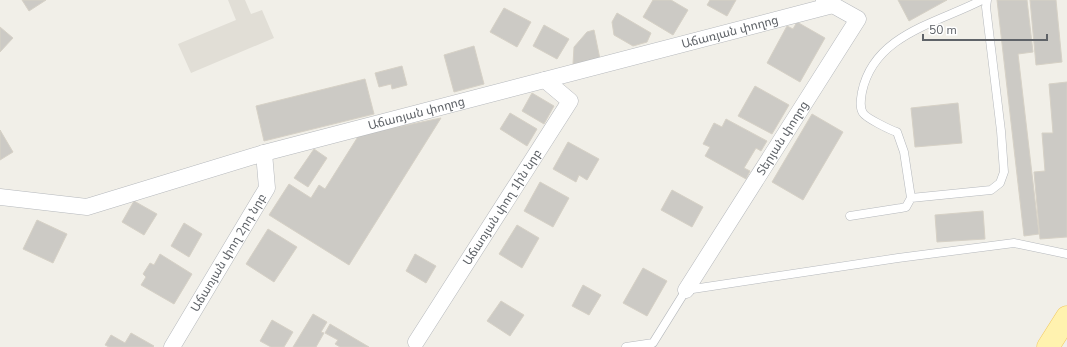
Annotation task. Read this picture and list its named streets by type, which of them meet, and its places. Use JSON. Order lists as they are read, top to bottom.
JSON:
{
  "streets": {
    "street": [
      "Աճառյան փողոց",
      "Տերյան փողոց",
      "Աճառյան փող 1ին նրբ",
      "Աճառյան փող 2րդ նրբ"
    ]
  },
  "crossings": [
    ["Աճառյան փողոց", "Տերյան փողոց"],
    ["Աճառյան փողոց", "Աճառյան փող 1ին նրբ"],
    ["Աճառյան փողոց", "Աճառյան փող 2րդ նրբ"]
  ],
  "scale_bar": "50 m"
}
